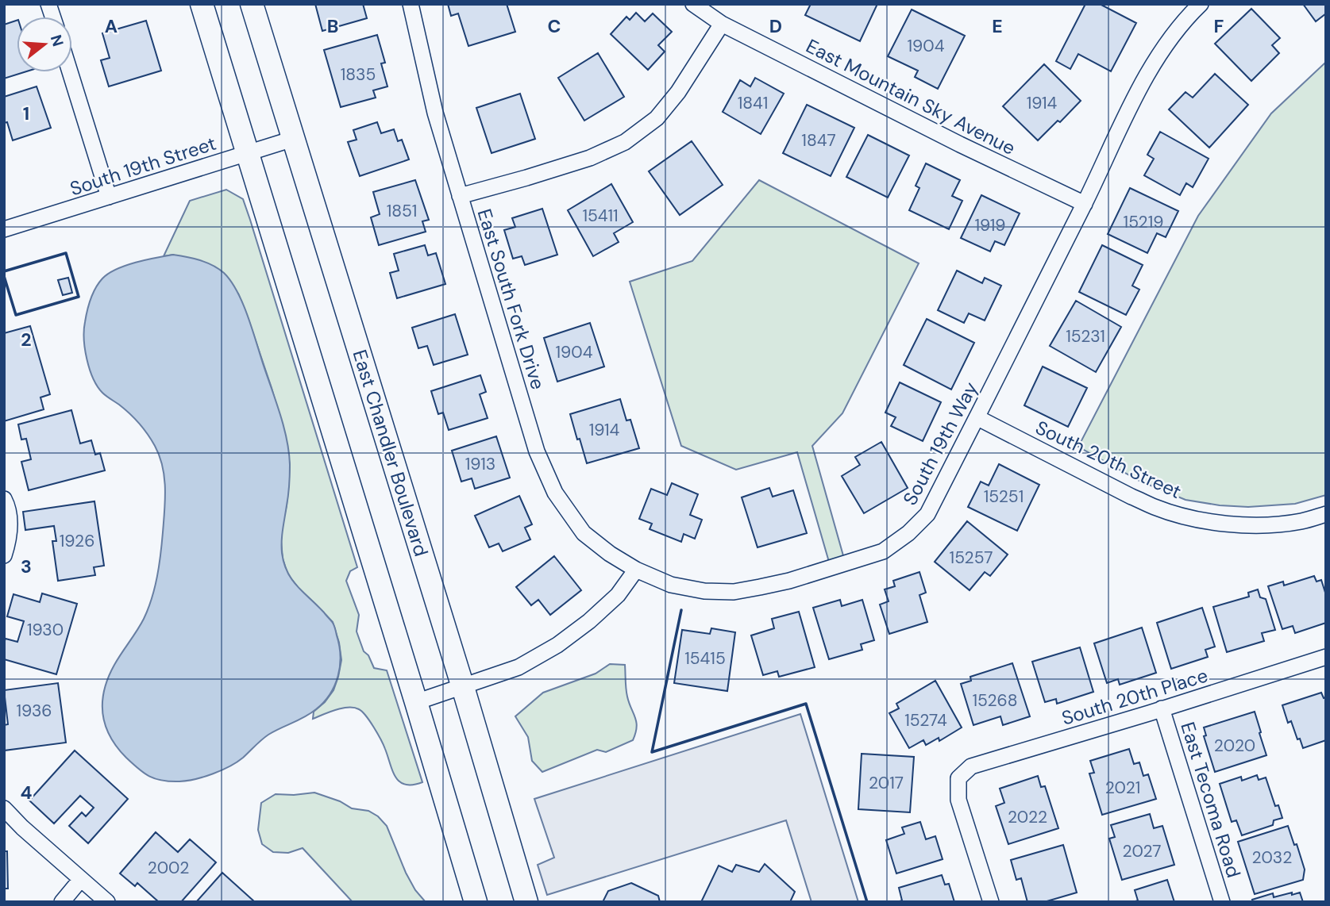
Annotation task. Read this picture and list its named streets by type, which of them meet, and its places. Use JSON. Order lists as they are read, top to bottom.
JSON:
{
  "streets": {
    "main road": ["East Chandler Boulevard"],
    "street": [
      "East Mountain Sky Avenue",
      "South 19th Street",
      "East South Fork Drive",
      "South 19th Way",
      "South 20th Street",
      "South 20th Place",
      "East Tecoma Road"
    ]
  },
  "crossings": [
    ["East Mountain Sky Avenue", "South 19th Way"],
    ["South 19th Street", "East Chandler Boulevard"],
    ["East South Fork Drive", "South 19th Way"],
    ["South 19th Way", "South 20th Street"],
    ["South 20th Place", "East Tecoma Road"]
  ],
  "house_numbers": [
    "1904",
    "1835",
    "1841",
    "1914",
    "1847",
    "1851",
    "15411",
    "15219",
    "1919",
    "15231",
    "1904",
    "1914",
    "1913",
    "15251",
    "1926",
    "15257",
    "1930",
    "15415",
    "15268",
    "1936",
    "15274",
    "2020",
    "2017",
    "2021",
    "2022",
    "2027",
    "2032",
    "2002"
  ],
  "north": "right",
  "grid": {
    "columns": [
      "A",
      "B",
      "C",
      "D",
      "E",
      "F"
    ],
    "rows": [
      "1",
      "2",
      "3",
      "4"
    ]
  }
}
